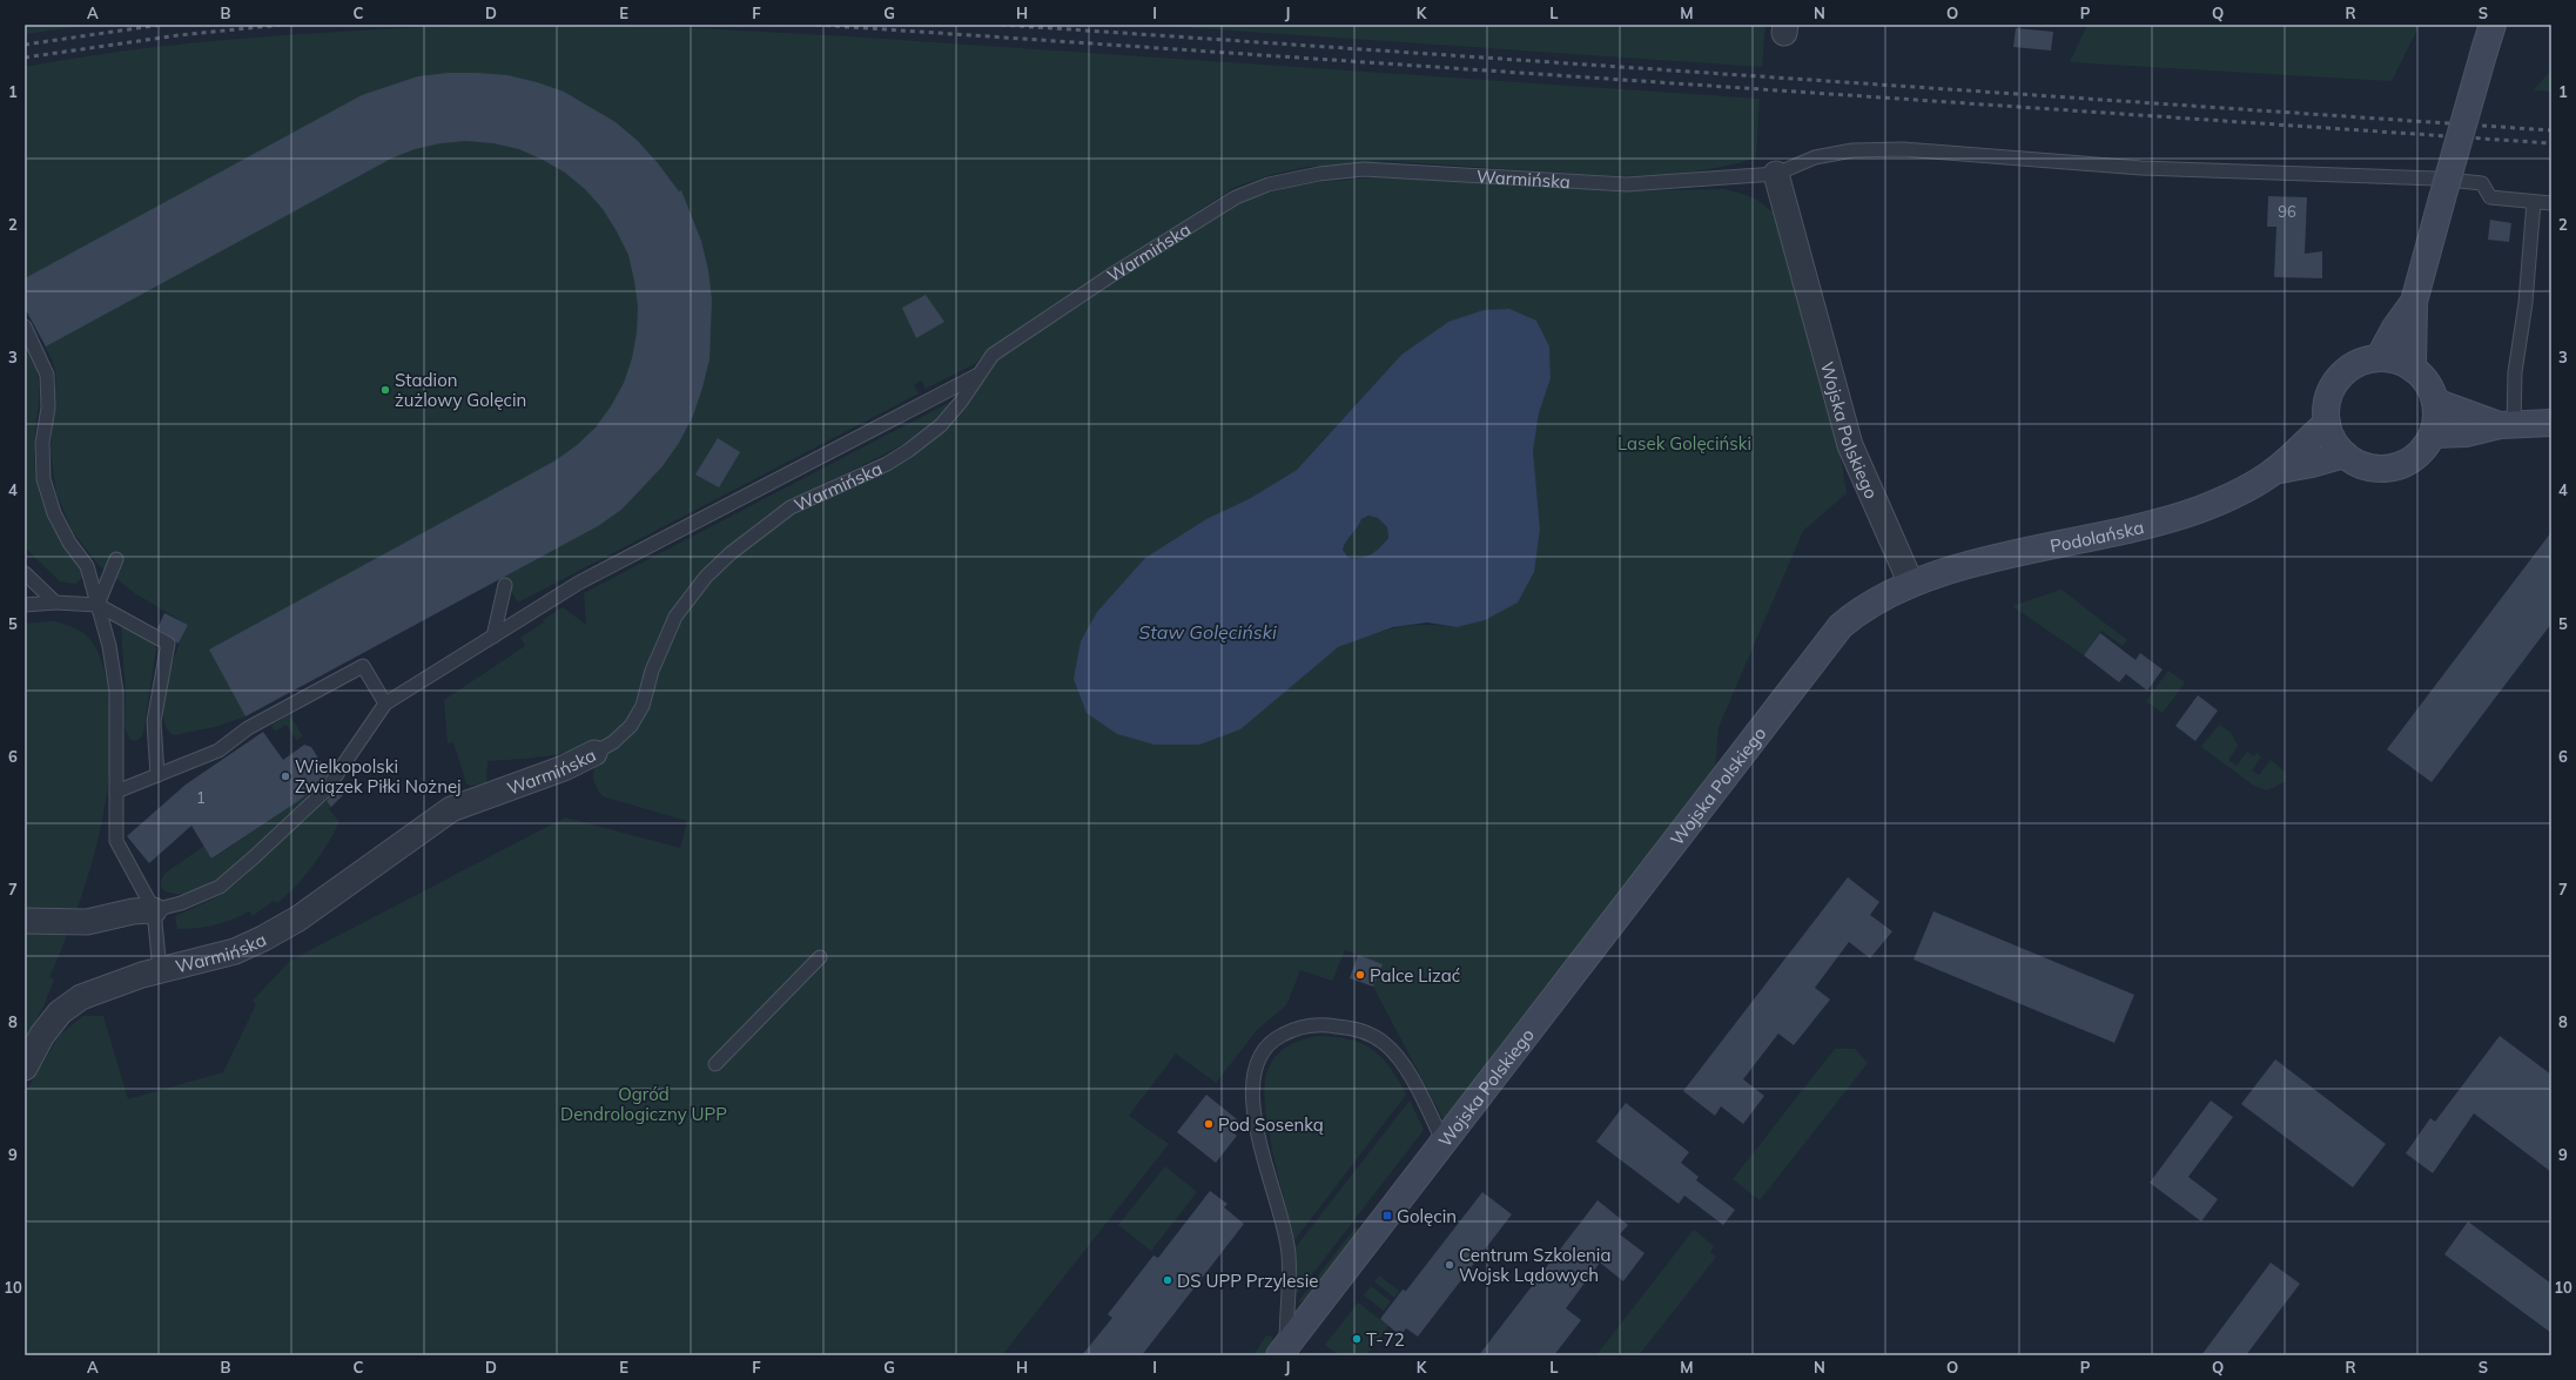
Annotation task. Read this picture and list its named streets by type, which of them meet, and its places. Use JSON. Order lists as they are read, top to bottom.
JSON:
{
  "streets": {
    "street": ["Warmińska", "Wojska Polskiego", "Podolańska"]
  },
  "crossings": [
    ["Warmińska", "Wojska Polskiego"],
    ["Wojska Polskiego", "Podolańska"]
  ],
  "water": ["Staw Golęciński"],
  "parks": ["Lasek Golęciński", "Ogród Dendrologiczny UPP"],
  "places": {
    "other": [
      "Stadion żużlowy Golęcin",
      "Wielkopolski Związek Piłki Nożnej",
      "Palce Lizać",
      "Pod Sosenką",
      "Centrum Szkolenia Wojsk Lądowych",
      "DS UPP Przylesie",
      "T-72"
    ],
    "transit": ["Golęcin"]
  },
  "house_numbers": ["96", "1"],
  "grid": {
    "columns": [
      "A",
      "B",
      "C",
      "D",
      "E",
      "F",
      "G",
      "H",
      "I",
      "J",
      "K",
      "L",
      "M",
      "N",
      "O",
      "P",
      "Q",
      "R",
      "S"
    ],
    "rows": [
      "1",
      "2",
      "3",
      "4",
      "5",
      "6",
      "7",
      "8",
      "9",
      "10"
    ]
  }
}
